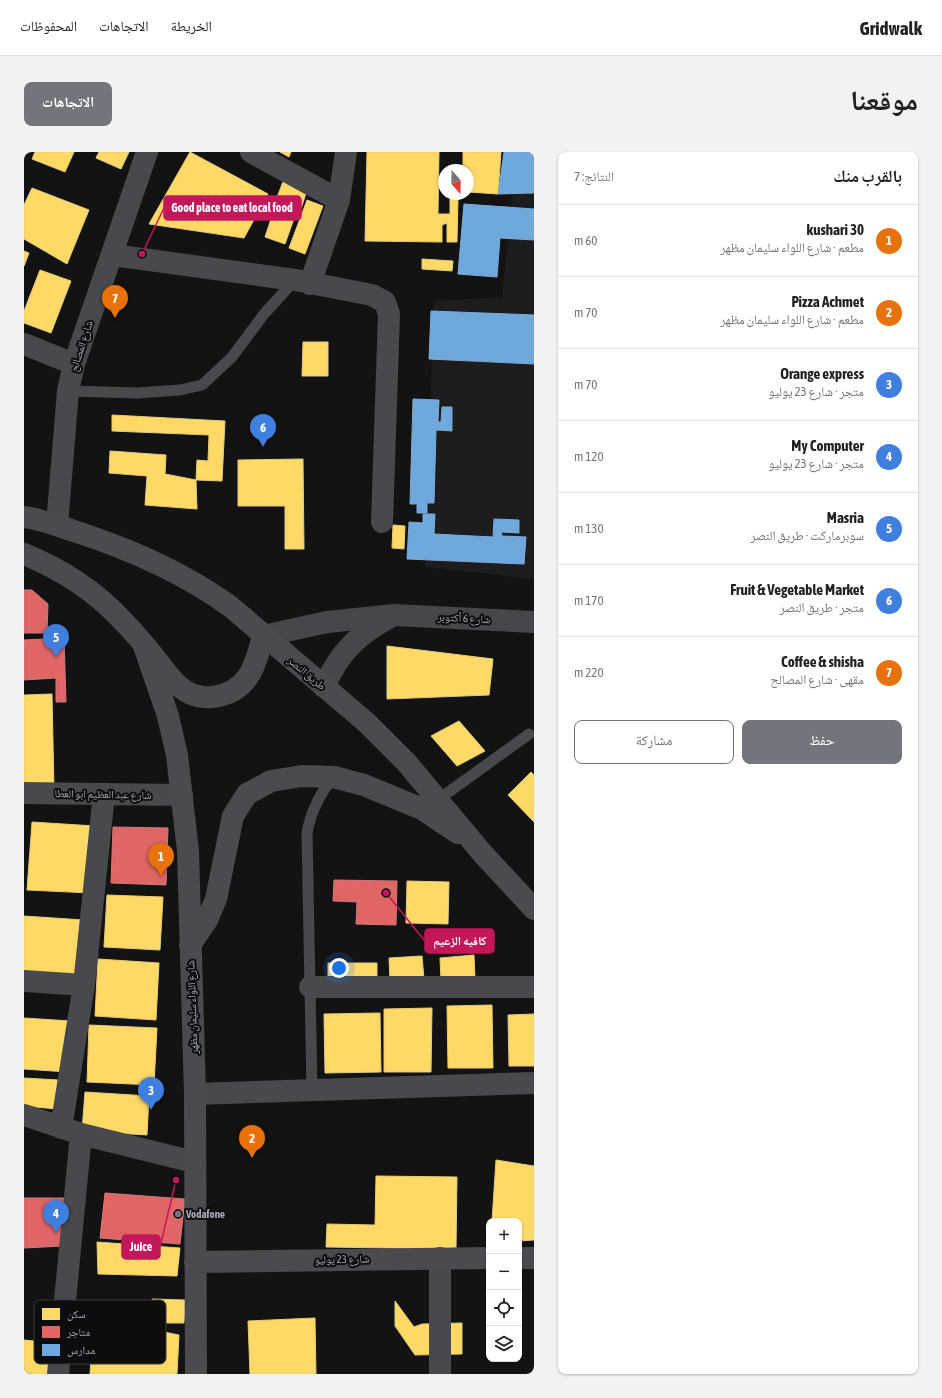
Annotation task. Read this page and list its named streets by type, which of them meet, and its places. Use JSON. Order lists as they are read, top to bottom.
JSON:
{
  "streets": {
    "main road": ["طريق النصر", "شارع اللواء سليمان مظهر", "شارع 23 يوليو"],
    "street": ["شارع المصالح", "شارع 6 أكتوبر", "شارع عبد العظيم ابو العطا"]
  },
  "crossings": [
    ["شارع المصالح", "طريق النصر"],
    ["شارع 6 أكتوبر", "طريق النصر"],
    ["شارع عبد العظيم ابو العطا", "شارع اللواء سليمان مظهر"],
    ["شارع اللواء سليمان مظهر", "شارع 23 يوليو"]
  ],
  "places": [
    "Good place to eat local food",
    "كافيه الزعيم",
    "Juice",
    "Vodafone"
  ],
  "legend": ["سكن", "متاجر", "مدارس"],
  "north": "bottom",
  "page": {
    "header": "Gridwalk",
    "nav": ["الخريطة", "الاتجاهات", "المحفوظات"],
    "title": "موقعنا",
    "buttons": [
      "الاتجاهات",
      ["حفظ", "مشاركة"]
    ],
    "heading": ["بالقرب منك", "النتائج: 7"],
    "list": [
      {
        "mark": "1",
        "name": "kushari 30",
        "note": "مطعم · شارع اللواء سليمان مظهر",
        "value": "60 m"
      },
      {
        "mark": "2",
        "name": "Pizza Achmet",
        "note": "مطعم · شارع اللواء سليمان مظهر",
        "value": "70 m"
      },
      {
        "mark": "3",
        "name": "Orange express",
        "note": "متجر · شارع 23 يوليو",
        "value": "70 m"
      },
      {
        "mark": "4",
        "name": "My Computer",
        "note": "متجر · شارع 23 يوليو",
        "value": "120 m"
      },
      {
        "mark": "5",
        "name": "Masria",
        "note": "سوبرماركت · طريق النصر",
        "value": "130 m"
      },
      {
        "mark": "6",
        "name": "Fruit & Vegetable Market",
        "note": "متجر · طريق النصر",
        "value": "170 m"
      },
      {
        "mark": "7",
        "name": "Coffee & shisha",
        "note": "مقهى · شارع المصالح",
        "value": "220 m"
      }
    ],
    "pins": [
      "7",
      "6",
      "5",
      "1",
      "3",
      "2",
      "4"
    ],
    "map_buttons": ["+", "−"]
  }
}
